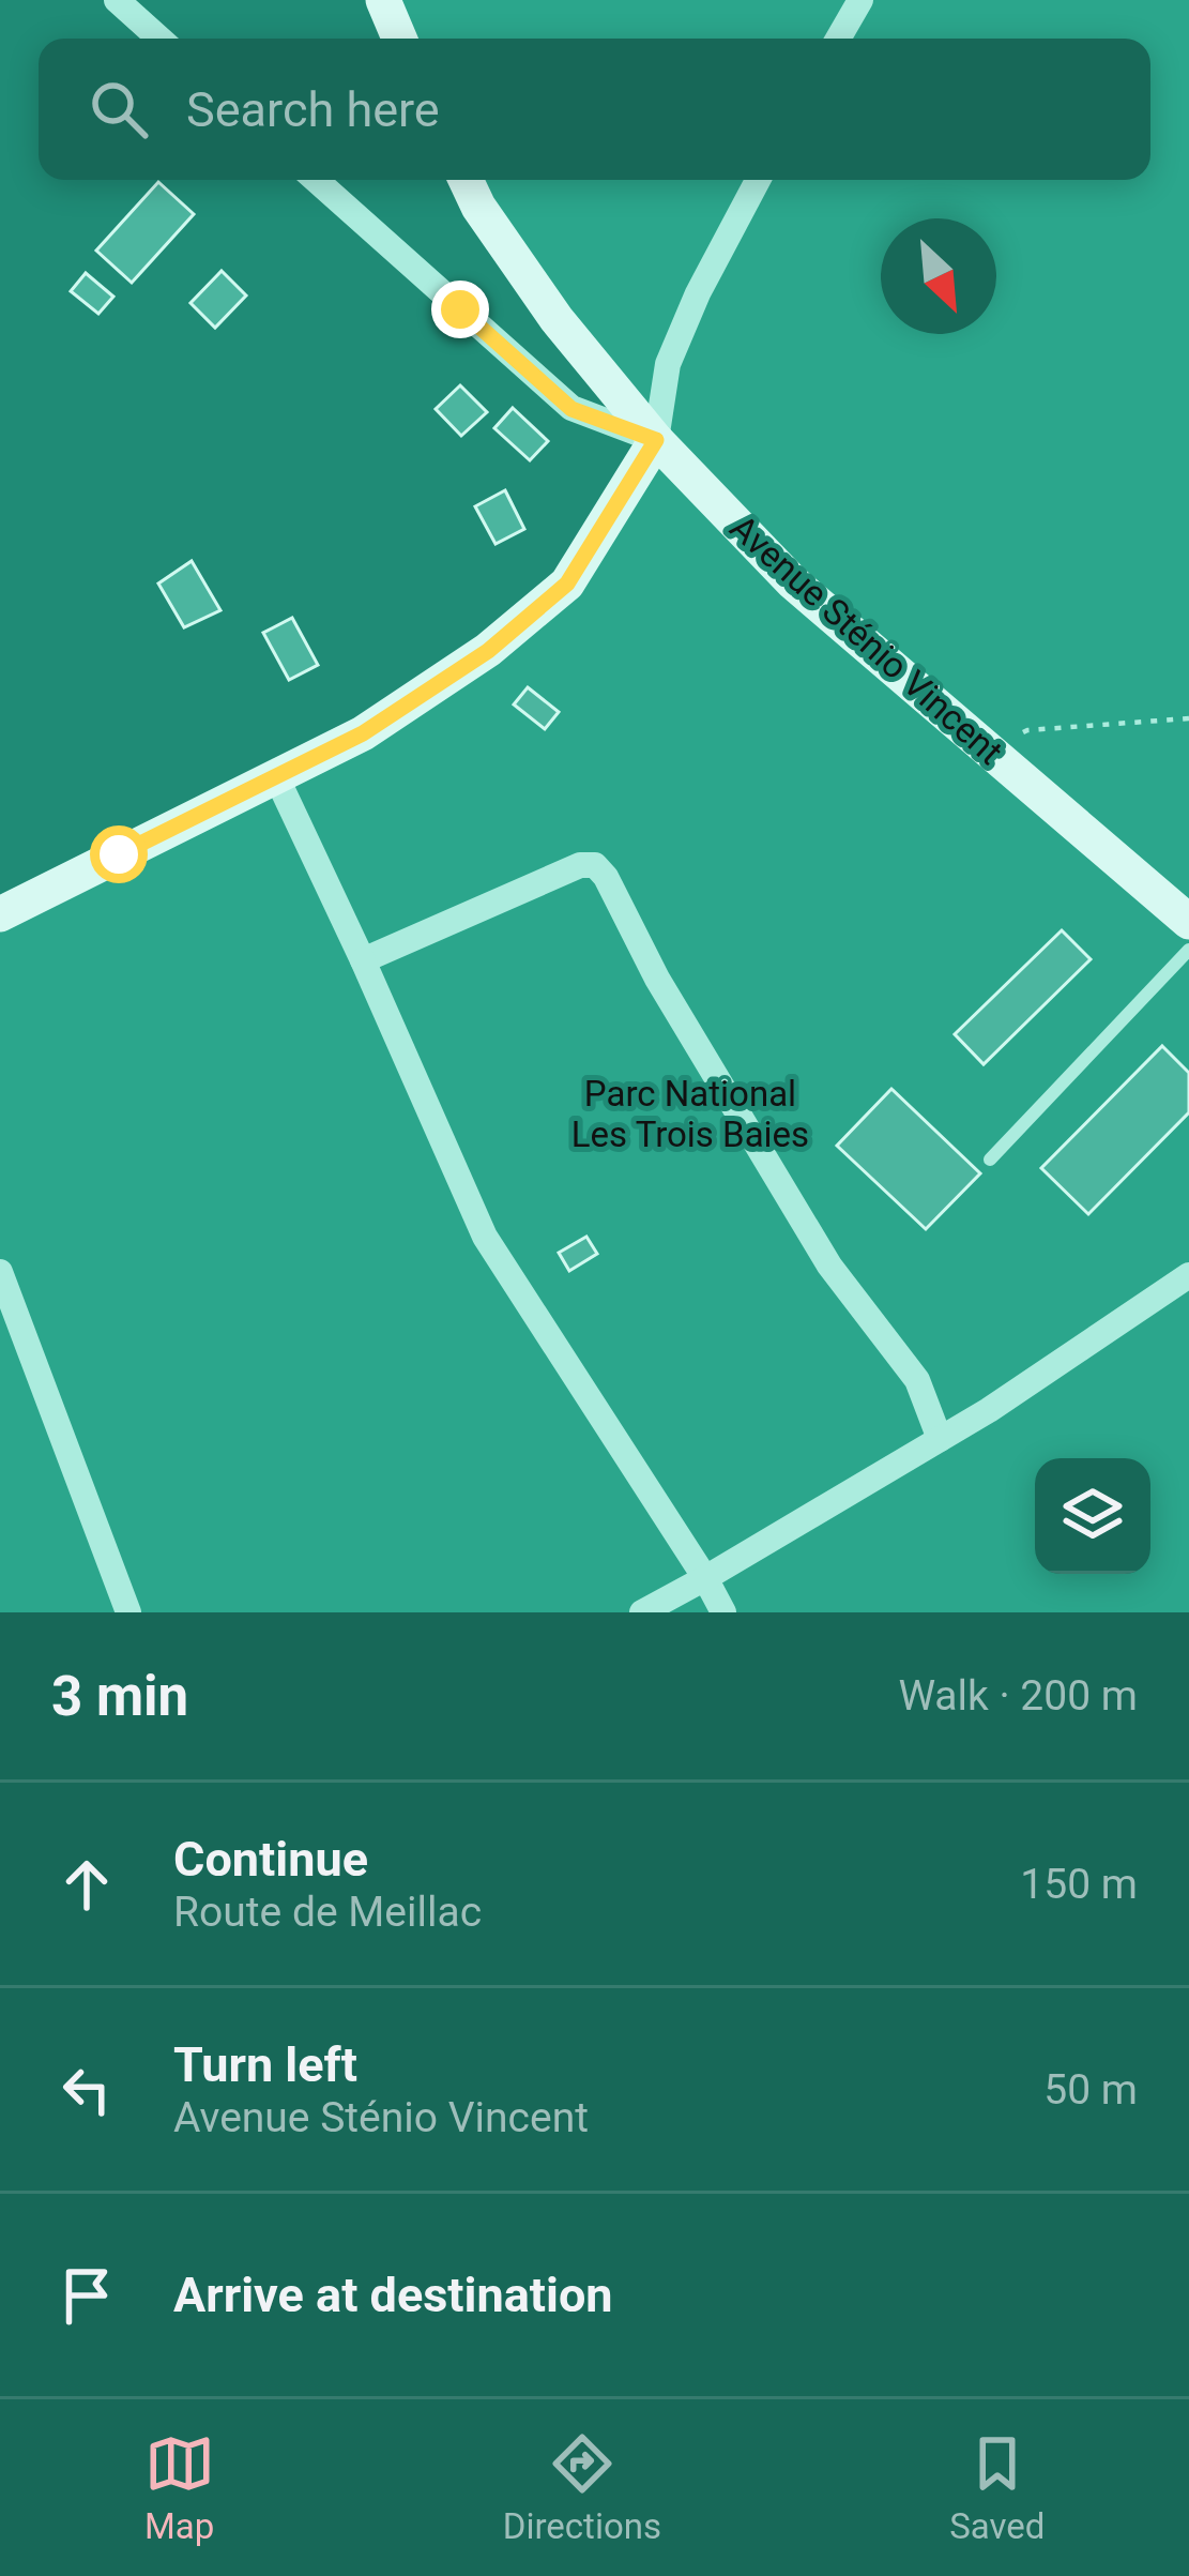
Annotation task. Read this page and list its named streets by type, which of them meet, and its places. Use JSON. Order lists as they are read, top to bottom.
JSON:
{
  "streets": {
    "main road": ["Avenue Sténio Vincent"]
  },
  "parks": ["Parc National Les Trois Baies"],
  "north": "bottom right",
  "page": {
    "search": "Search here",
    "heading": ["3 min", "Walk · 200 m"],
    "list": [
      ["Continue", "Route de Meillac", "150 m"],
      ["Turn left", "Avenue Sténio Vincent", "50 m"],
      "Arrive at destination"
    ],
    "nav": ["Map", "Directions", "Saved"]
  }
}
